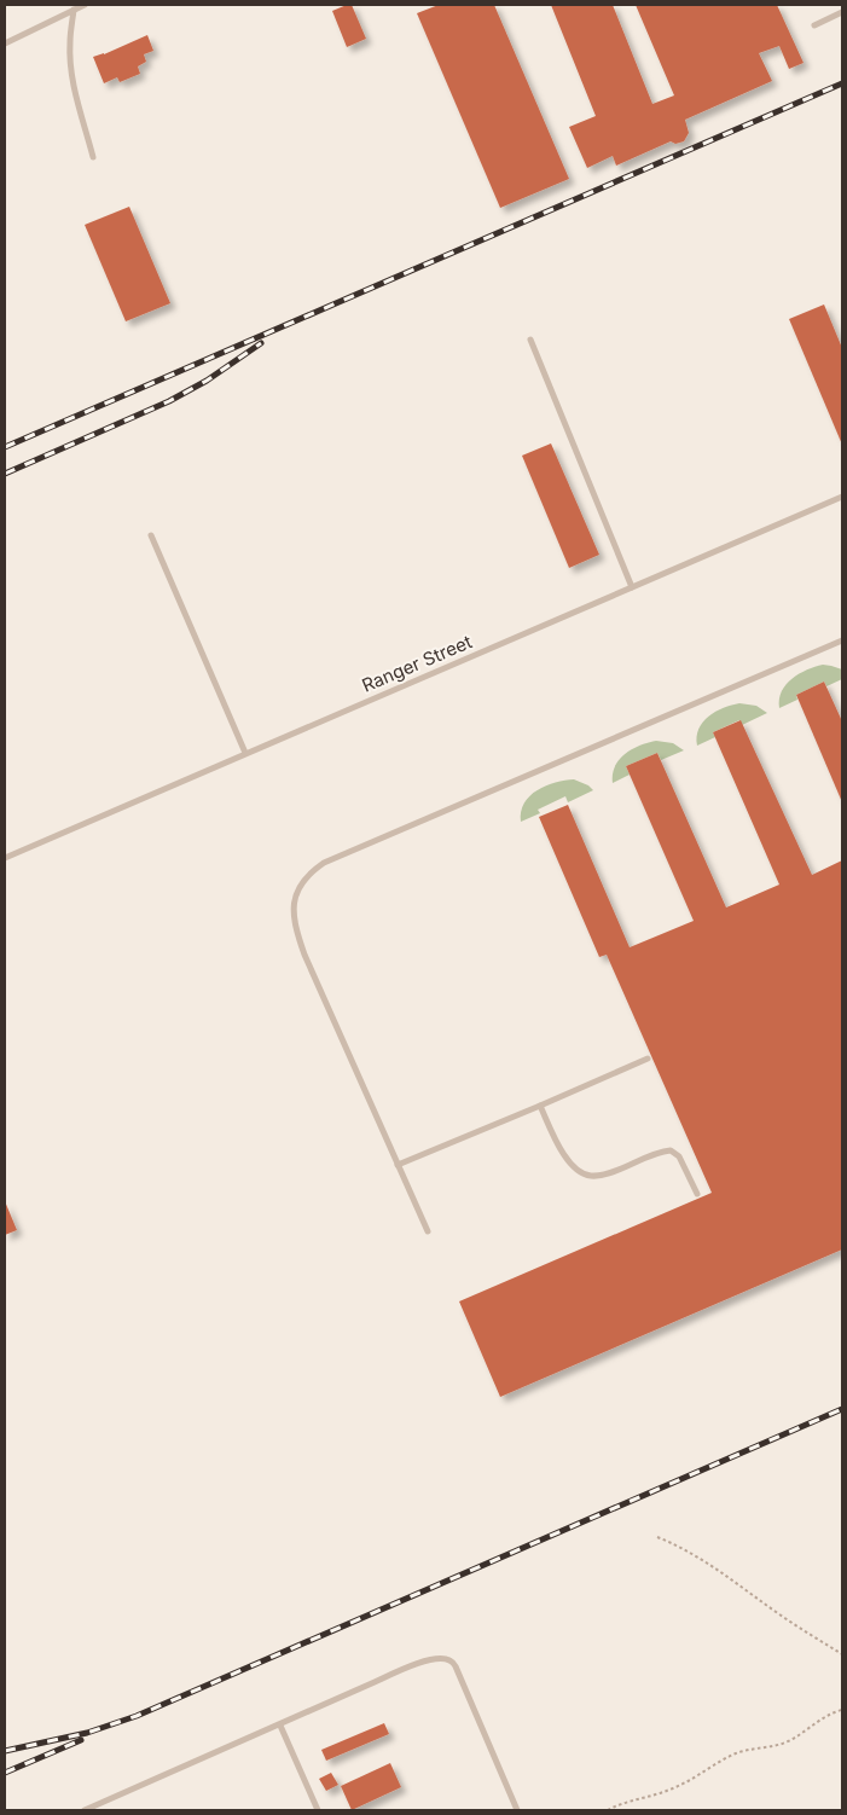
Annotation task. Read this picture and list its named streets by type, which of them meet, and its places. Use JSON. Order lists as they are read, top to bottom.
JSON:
{
  "streets": {
    "lane": ["Ranger Street"]
  }
}
